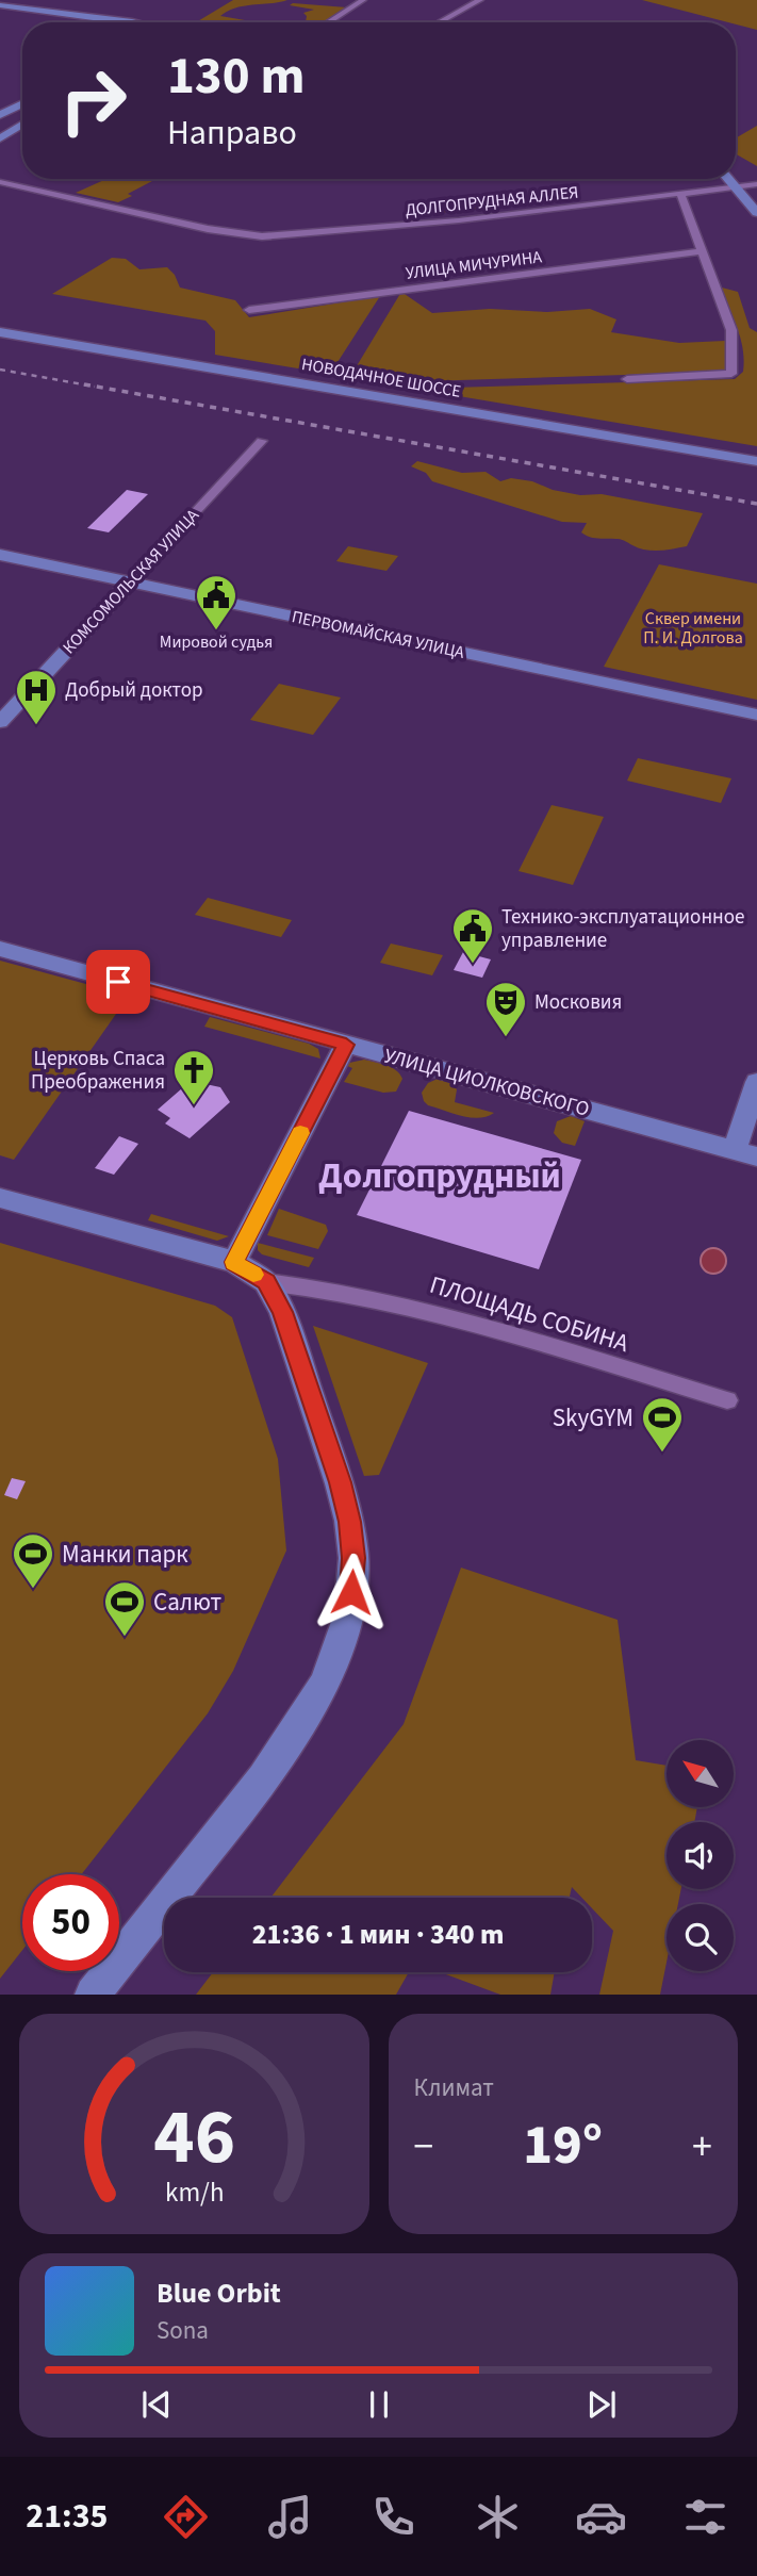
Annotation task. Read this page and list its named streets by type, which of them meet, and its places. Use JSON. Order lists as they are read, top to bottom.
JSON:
{
  "streets": {
    "street": [
      "ДОЛГОПРУДНАЯ АЛЛЕЯ",
      "УЛИЦА МИЧУРИНА",
      "НОВОДАЧНОЕ ШОССЕ",
      "КОМСОМОЛЬСКАЯ УЛИЦА",
      "ПЕРВОМАЙСКАЯ УЛИЦА",
      "УЛИЦА ЦИОЛКОВСКОГО",
      "ПЛОЩАДЬ СОБИНА"
    ]
  },
  "crossings": [
    ["КОМСОМОЛЬСКАЯ УЛИЦА", "ПЕРВОМАЙСКАЯ УЛИЦА"]
  ],
  "districts": ["Долгопрудный"],
  "parks": ["Сквер имени П. И. Долгова"],
  "places": {
    "public building": ["Мировой судья", "Технико-эксплуатационное управление"],
    "hospital": ["Добрый доктор"],
    "theatre": ["Московия"],
    "church": ["Церковь Спаса Преображения"],
    "sports": ["SkyGYM", "Манки парк", "Салют"]
  },
  "north": "top left",
  "page": {
    "turn": ["130 m", "Направо"],
    "limit": "50",
    "trip": "21:36 · 1 мин · 340 m",
    "tile": "Климат",
    "heat": ["−", "19°", "+"],
    "song": ["Blue Orbit", "Sona"],
    "tabs": "21:35",
    "gauge": ["46", "km/h"]
  }
}
